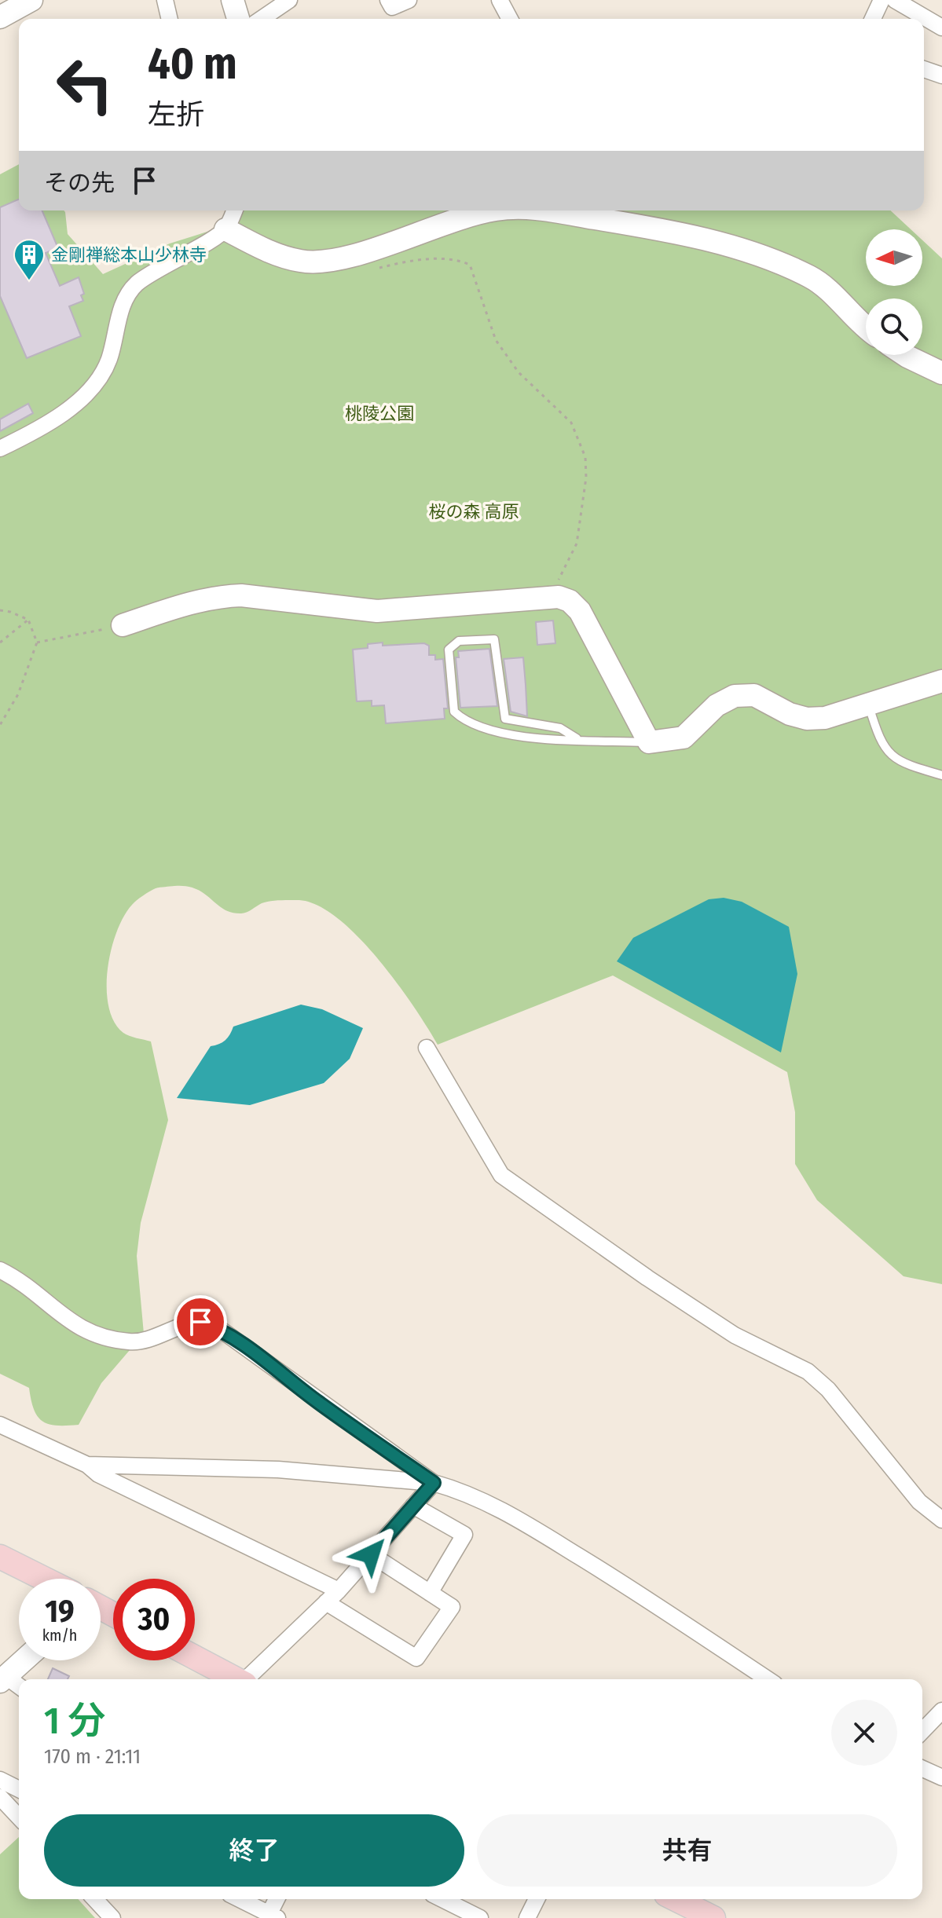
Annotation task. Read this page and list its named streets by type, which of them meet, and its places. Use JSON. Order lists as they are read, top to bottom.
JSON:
{
  "parks": ["桃陵公園", "桜の森 高原"],
  "places": {
    "building": ["金剛禅総本山少林寺"]
  },
  "north": "left",
  "page": {
    "turn": ["40 m", "左折"],
    "then": "その先",
    "speed": "19 km/h",
    "limit": "30",
    "heading": ["1 分", "170 m · 21:11"],
    "buttons": ["終了", "共有"]
  }
}
